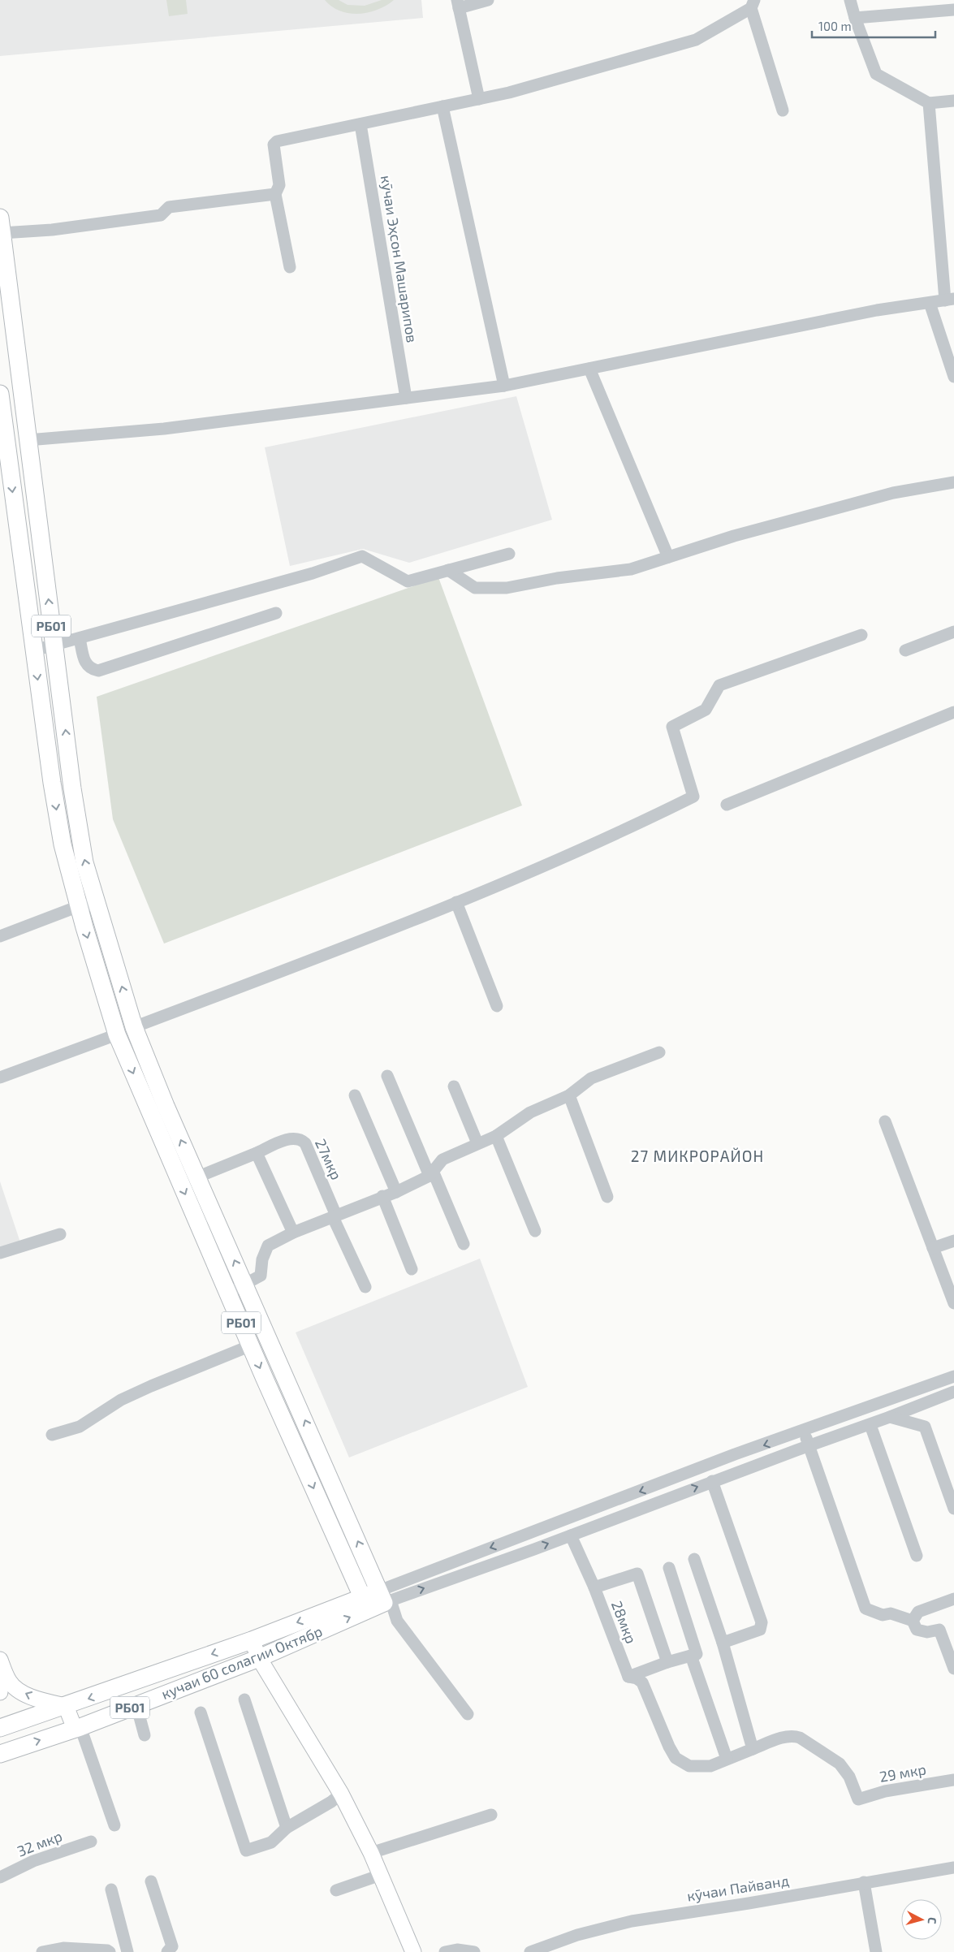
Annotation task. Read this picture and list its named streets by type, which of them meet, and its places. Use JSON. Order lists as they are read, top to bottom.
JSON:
{
  "streets": {
    "highway": ["РБ01", "кучаи 60 солагии Октябр"],
    "street": [
      "кӯчаи Эҳсон Машарипов",
      "27мкр",
      "28мкр",
      "29 мкр",
      "32 мкр",
      "кӯчаи Пайванд"
    ]
  },
  "crossings": [
    ["РБ01", "27мкр"],
    ["РБ01", "кучаи 60 солагии Октябр"]
  ],
  "districts": ["27 МИКРОРАЙОН"],
  "scale_bar": "100 m",
  "north": "right"
}
